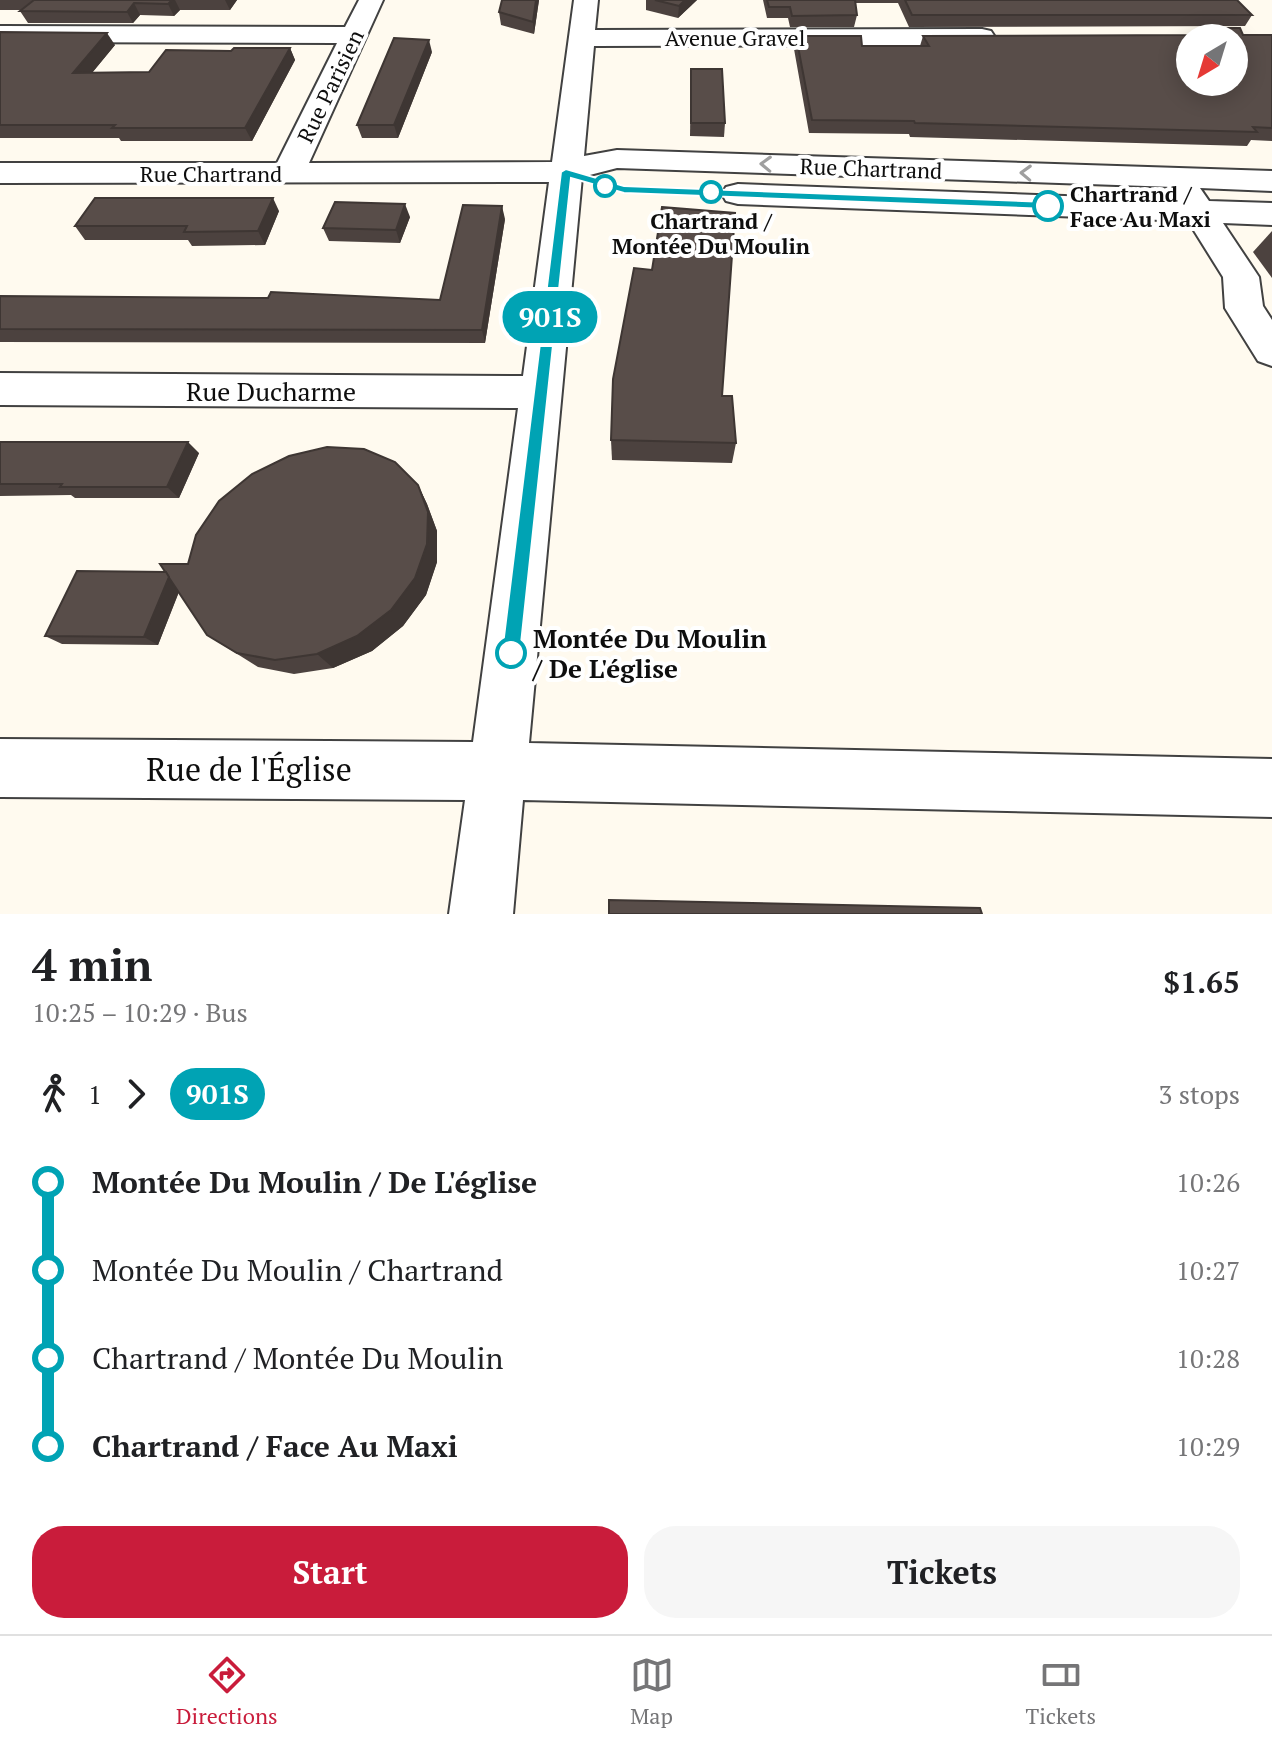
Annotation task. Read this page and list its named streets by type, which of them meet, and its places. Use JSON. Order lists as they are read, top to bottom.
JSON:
{
  "streets": {
    "street": [
      "Avenue Gravel",
      "Rue Parisien",
      "Rue Chartrand",
      "Rue Ducharme",
      "Rue de l'Église"
    ]
  },
  "crossings": [
    ["Rue Parisien", "Rue Chartrand"]
  ],
  "places": ["Chartrand / Montée Du Moulin", "Chartrand / Face Au Maxi", "Montée Du Moulin / De L'église"],
  "lines": ["bus line 901S"],
  "north": "bottom left",
  "page": {
    "on_map": "901S",
    "heading": ["4 min", "10:25 – 10:29 · Bus", "$1.65"],
    "legs": ["1", "901S", "3 stops"],
    "list": [
      {
        "name": "Montée Du Moulin / De L'église",
        "value": "10:26"
      },
      {
        "name": "Montée Du Moulin / Chartrand",
        "value": "10:27"
      },
      {
        "name": "Chartrand / Montée Du Moulin",
        "value": "10:28"
      },
      {
        "name": "Chartrand / Face Au Maxi",
        "value": "10:29"
      }
    ],
    "buttons": ["Start", "Tickets"],
    "tabs": ["Directions", "Map", "Tickets"]
  }
}
